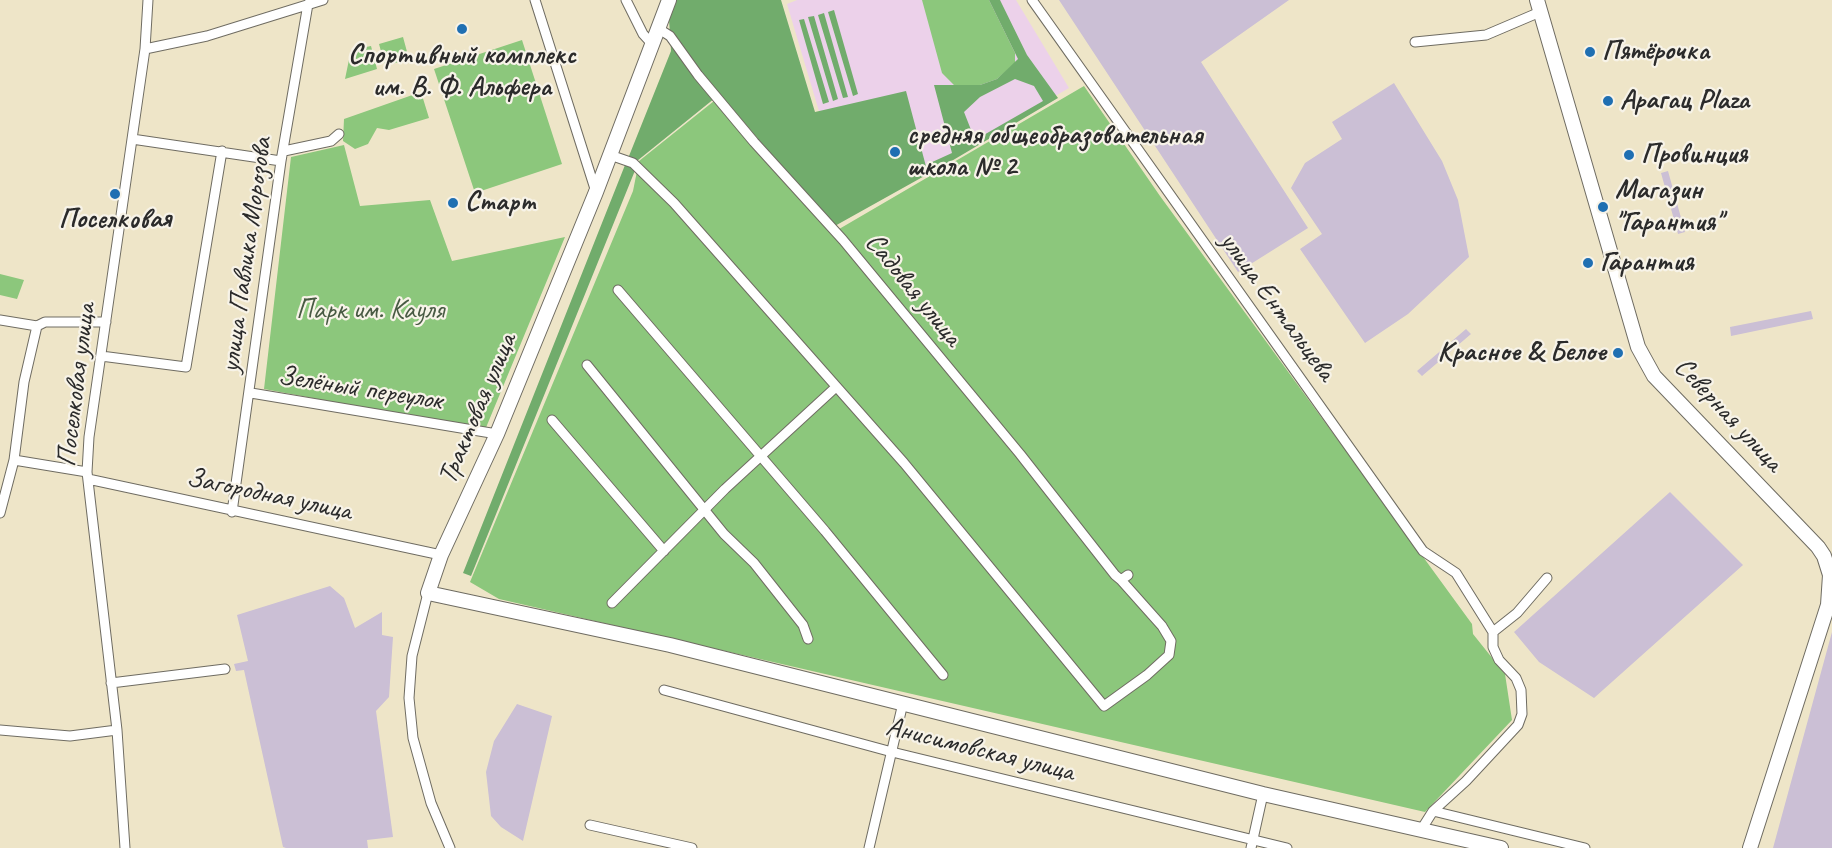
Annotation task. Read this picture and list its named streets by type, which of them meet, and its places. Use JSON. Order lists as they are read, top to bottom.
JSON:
{
  "streets": {
    "street": [
      "улица Павлика Морозова",
      "Садовая улица",
      "улица Ентальцева",
      "Поселковая улица",
      "Зелёный переулок",
      "Трактовая улица",
      "Северная улица",
      "Загородная улица",
      "Анисимовская улица"
    ]
  },
  "crossings": [
    ["улица Павлика Морозова", "Зелёный переулок"],
    ["улица Павлика Морозова", "Загородная улица"],
    ["Садовая улица", "Трактовая улица"],
    ["Поселковая улица", "Загородная улица"],
    ["Зелёный переулок", "Трактовая улица"],
    ["Трактовая улица", "Загородная улица"]
  ],
  "parks": ["Парк им. Кауля"],
  "places": [
    "Спортивный комплекс им. В. Ф. Альфера",
    "Пятёрочка",
    "Арагац Plaza",
    "средняя общеобразовательная школа № 2",
    "Провинция",
    "Поселковая",
    "Старт",
    "Магазин \"Гарантия\"",
    "Гарантия",
    "Красное & Белое"
  ]
}
